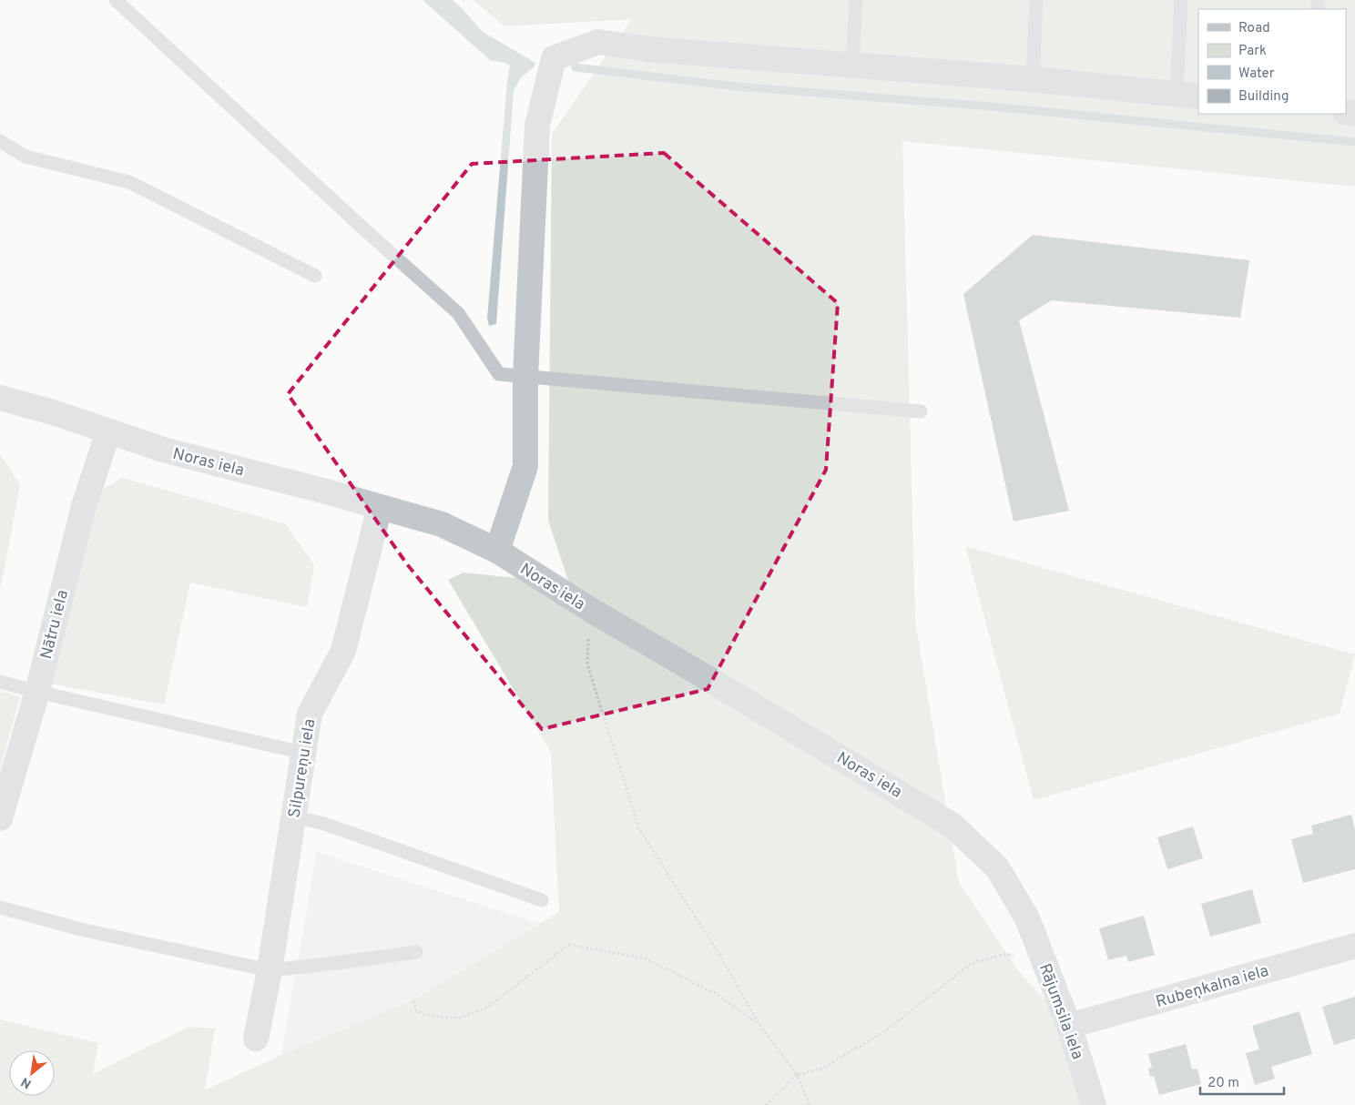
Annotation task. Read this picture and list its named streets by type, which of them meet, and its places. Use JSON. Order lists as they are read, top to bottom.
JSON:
{
  "streets": {
    "street": [
      "Noras iela",
      "Nātru iela",
      "Silpureņu iela",
      "Rubeņkalna iela",
      "Rājumsila iela"
    ]
  },
  "crossings": [
    ["Noras iela", "Nātru iela"],
    ["Noras iela", "Silpureņu iela"],
    ["Noras iela", "Rājumsila iela"],
    ["Rubeņkalna iela", "Rājumsila iela"]
  ],
  "legend": [
    "Road",
    "Park",
    "Water",
    "Building"
  ],
  "scale_bar": "20 m",
  "north": "bottom left"
}
